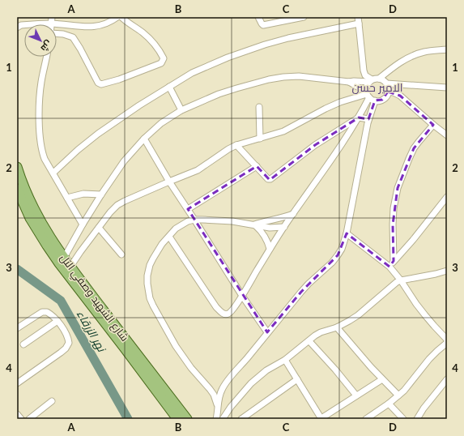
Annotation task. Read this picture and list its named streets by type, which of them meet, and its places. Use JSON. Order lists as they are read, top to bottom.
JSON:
{
  "streets": {
    "main road": ["شارع الشهيد وصفي التل"]
  },
  "districts": ["الامير حسن"],
  "water": ["نهر الزرقاء"],
  "north": "bottom right",
  "grid": {
    "columns": [
      "A",
      "B",
      "C",
      "D"
    ],
    "rows": [
      "1",
      "2",
      "3",
      "4"
    ]
  }
}
